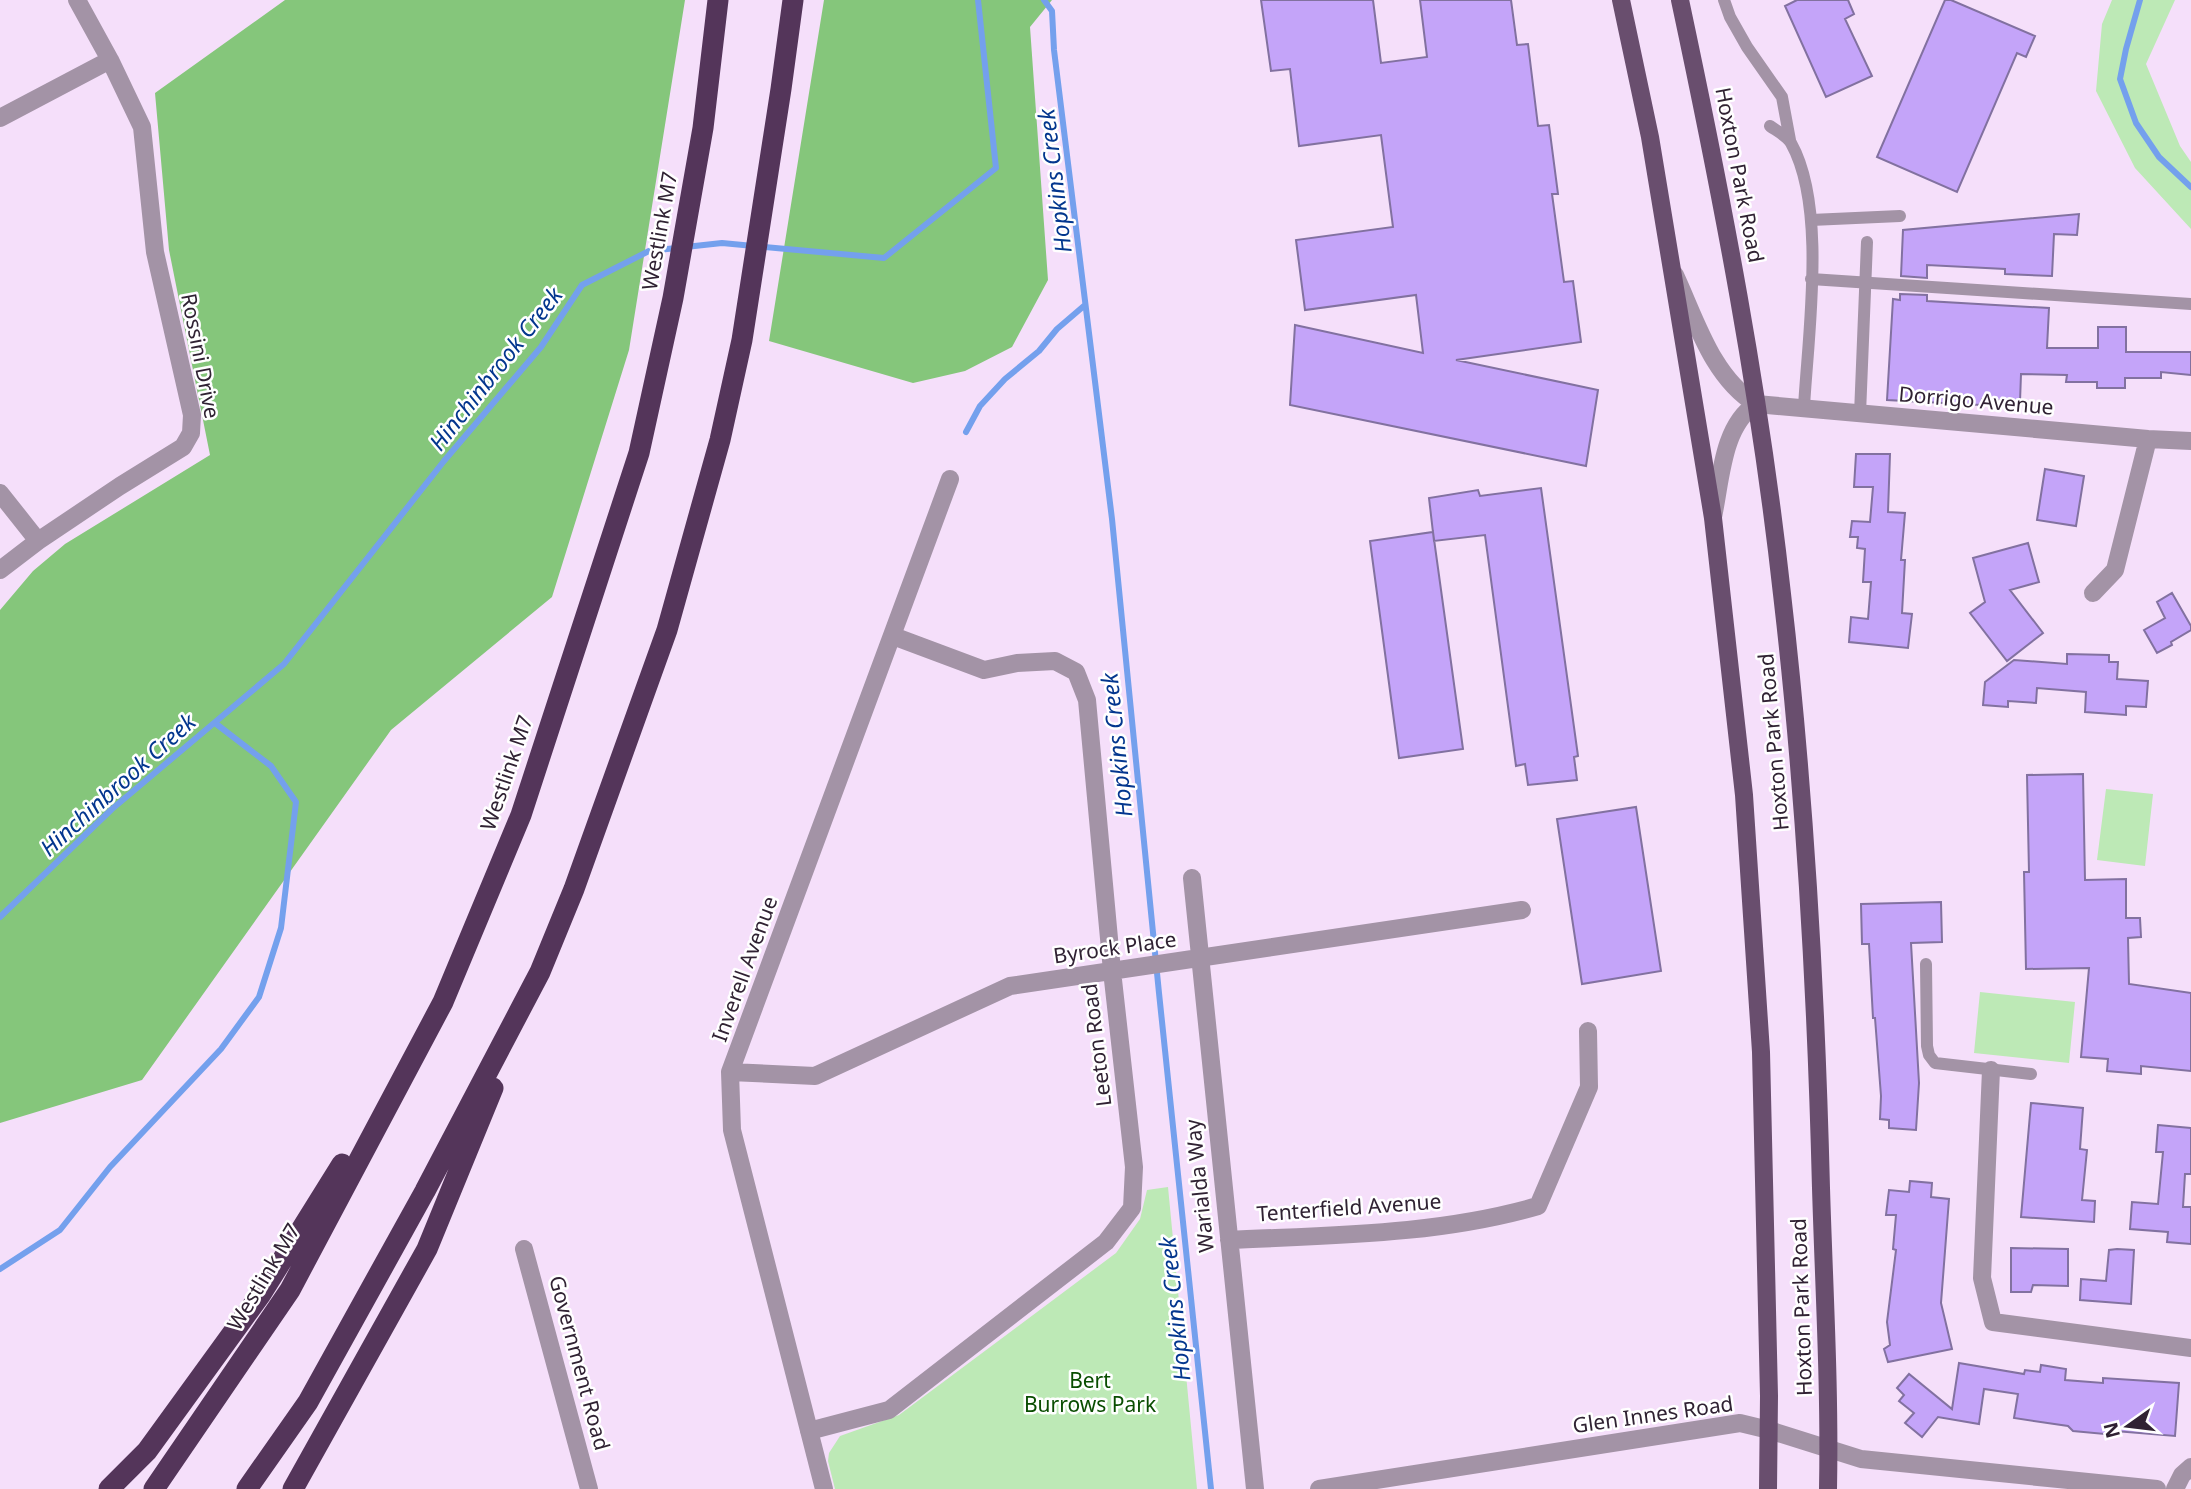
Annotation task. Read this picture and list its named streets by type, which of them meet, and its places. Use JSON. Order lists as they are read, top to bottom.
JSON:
{
  "streets": {
    "highway": ["Westlink M7"],
    "main road": ["Hoxton Park Road"],
    "street": [
      "Rossini Drive",
      "Dorrigo Avenue",
      "Byrock Place",
      "Inverell Avenue",
      "Leeton Road",
      "Warialda Way",
      "Tenterfield Avenue",
      "Government Road",
      "Glen Innes Road"
    ]
  },
  "crossings": [
    ["Hoxton Park Road", "Dorrigo Avenue"],
    ["Hoxton Park Road", "Glen Innes Road"],
    ["Byrock Place", "Inverell Avenue"],
    ["Byrock Place", "Leeton Road"],
    ["Byrock Place", "Warialda Way"],
    ["Inverell Avenue", "Leeton Road"],
    ["Warialda Way", "Tenterfield Avenue"]
  ],
  "water": ["Hopkins Creek", "Hinchinbrook Creek"],
  "parks": ["Bert Burrows Park"],
  "north": "left"
}
